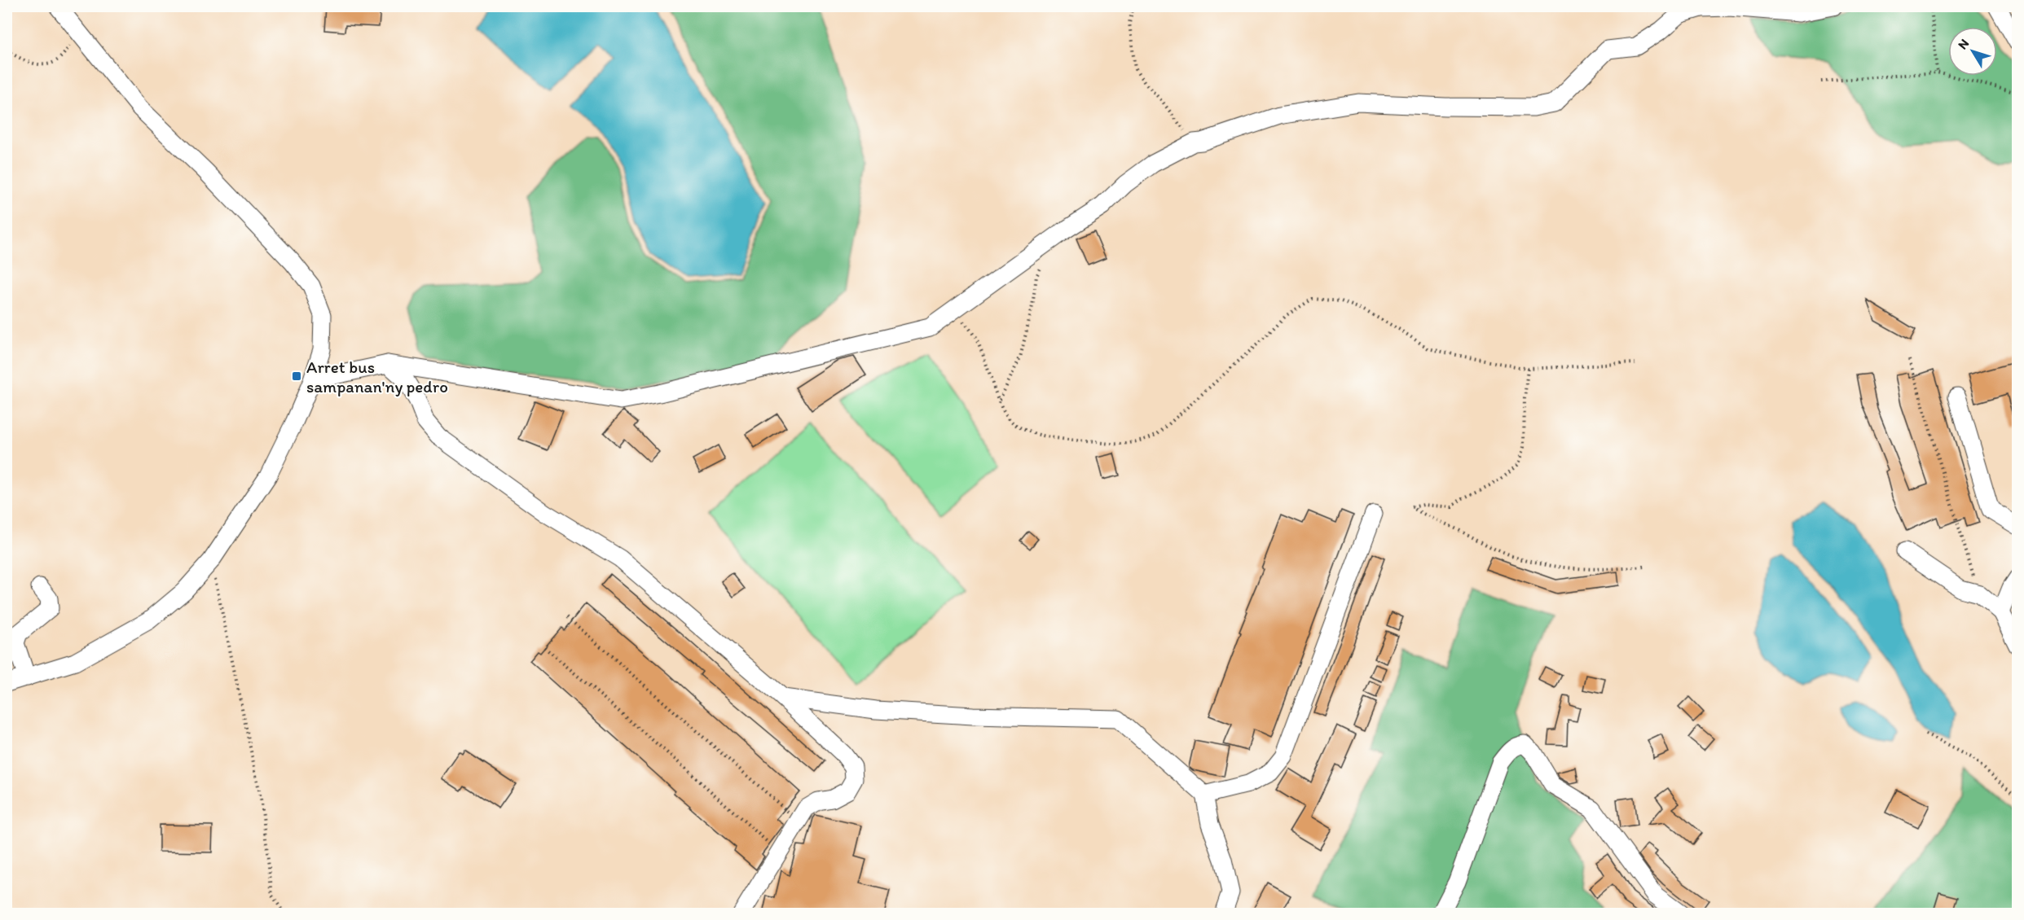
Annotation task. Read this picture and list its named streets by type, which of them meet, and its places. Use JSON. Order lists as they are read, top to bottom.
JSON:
{
  "places": {
    "transit": ["Arret bus sampanan'ny pedro"]
  },
  "north": "top left"
}
